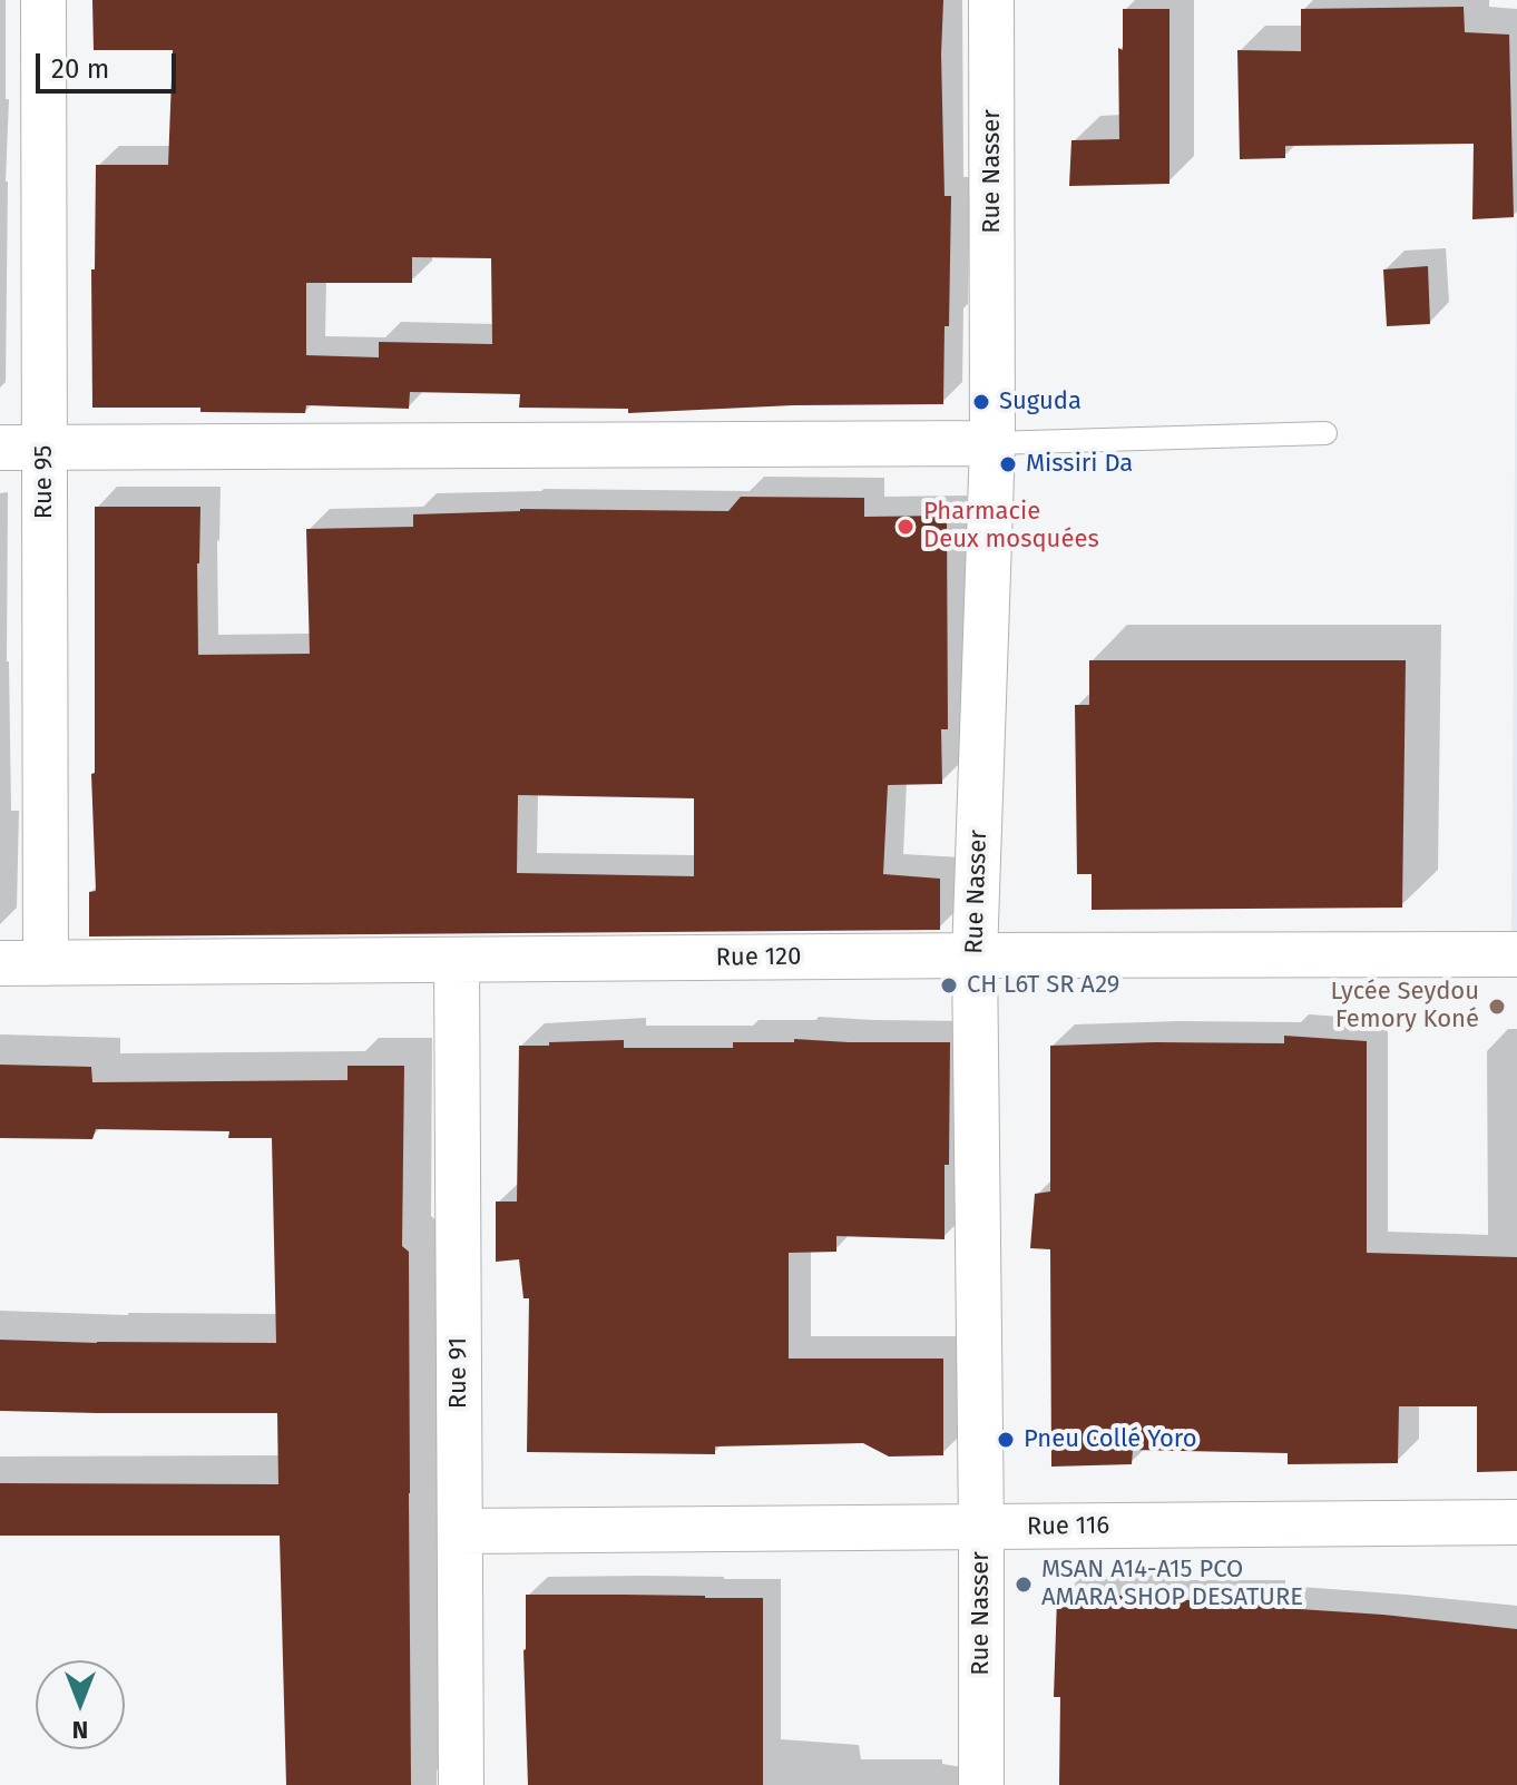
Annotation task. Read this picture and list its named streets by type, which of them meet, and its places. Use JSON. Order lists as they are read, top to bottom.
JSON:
{
  "streets": {
    "street": [
      "Rue Nasser",
      "Rue 95",
      "Rue 120",
      "Rue 91",
      "Rue 116"
    ]
  },
  "crossings": [
    ["Rue Nasser", "Rue 120"],
    ["Rue Nasser", "Rue 116"],
    ["Rue 95", "Rue 120"],
    ["Rue 120", "Rue 91"],
    ["Rue 91", "Rue 116"]
  ],
  "places": [
    "Suguda",
    "Missiri Da",
    "Pharmacie Deux mosquées",
    "CH L6T SR A29",
    "Lycée Seydou Femory Koné",
    "Pneu Collé Yoro",
    "MSAN A14-A15 PCO AMARA SHOP DESATURE"
  ],
  "scale_bar": "20 m",
  "north": "bottom"
}
